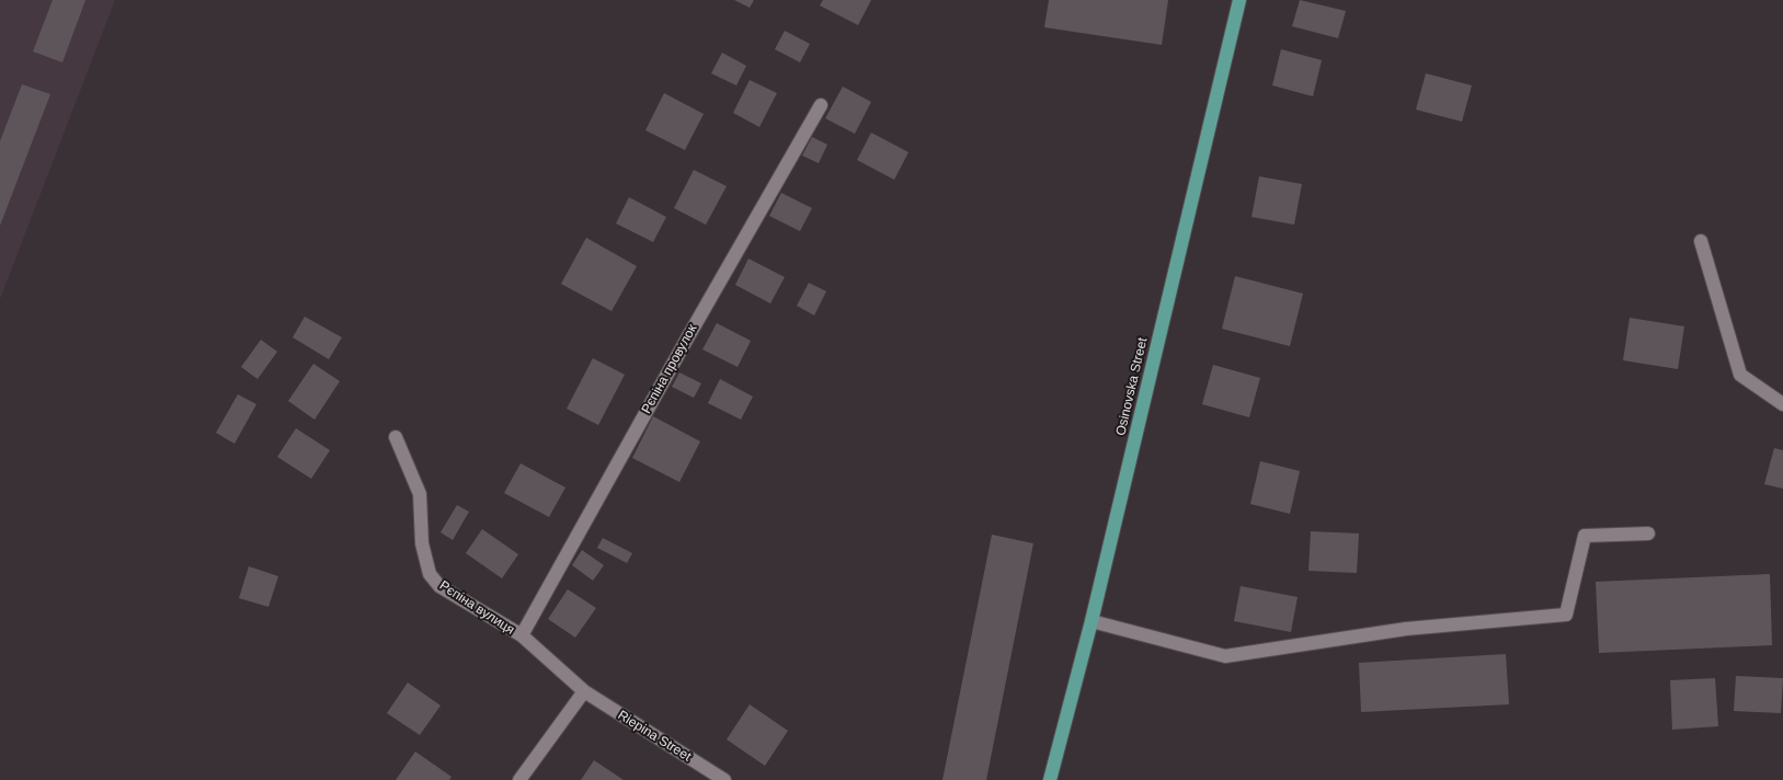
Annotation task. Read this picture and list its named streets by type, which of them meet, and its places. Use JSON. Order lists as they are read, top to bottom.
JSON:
{
  "streets": {
    "main road": ["Osinovska Street"],
    "street": ["Рєпіна провулок", "Рєпіна вулиця", "Riepina Street"]
  },
  "crossings": [
    ["Рєпіна провулок", "Рєпіна вулиця"],
    ["Рєпіна вулиця", "Riepina Street"]
  ]
}
